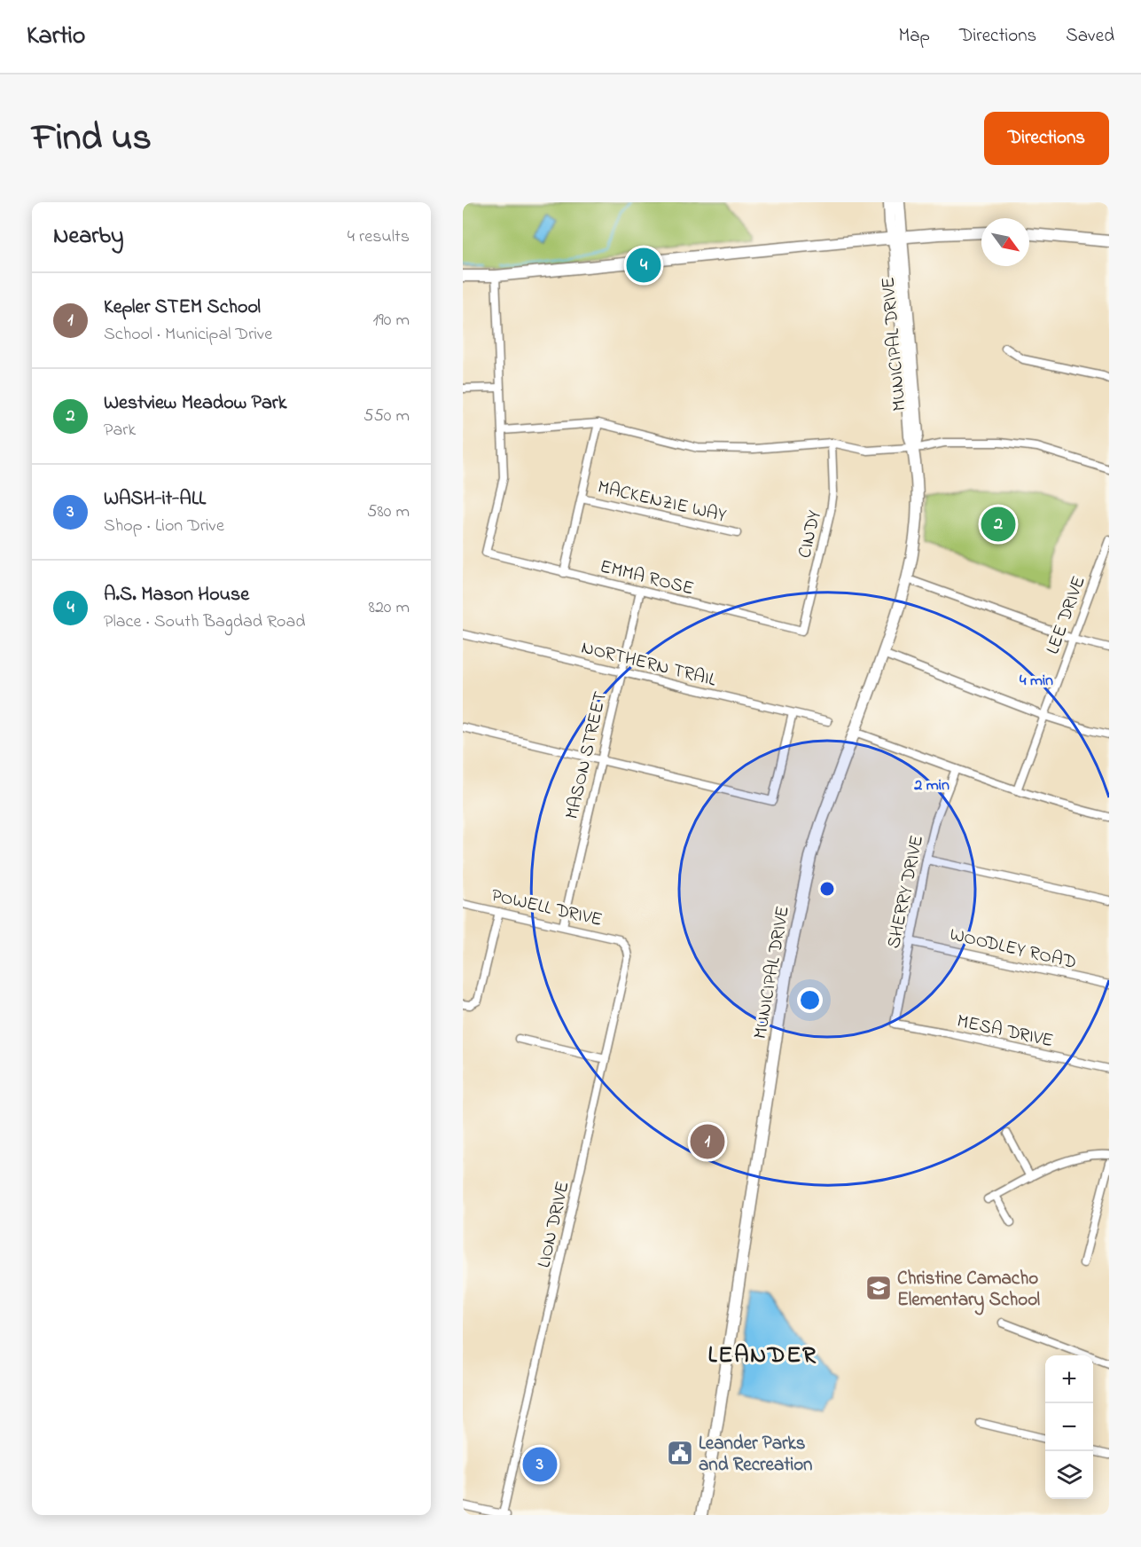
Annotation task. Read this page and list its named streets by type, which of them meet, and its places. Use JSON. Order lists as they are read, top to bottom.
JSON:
{
  "streets": {
    "street": [
      "MUNICIPAL DRIVE",
      "MACKENZIE WAY",
      "CINDY",
      "EMMA ROSE",
      "LEE DRIVE",
      "NORTHERN TRAIL",
      "MASON STREET",
      "SHERRY DRIVE",
      "POWELL DRIVE",
      "WOODLEY ROAD",
      "MESA DRIVE",
      "LION DRIVE"
    ]
  },
  "crossings": [
    ["CINDY", "EMMA ROSE"],
    ["EMMA ROSE", "MASON STREET"],
    ["NORTHERN TRAIL", "MASON STREET"],
    ["MASON STREET", "POWELL DRIVE"],
    ["SHERRY DRIVE", "WOODLEY ROAD"],
    ["SHERRY DRIVE", "MESA DRIVE"],
    ["POWELL DRIVE", "LION DRIVE"]
  ],
  "districts": ["LEANDER"],
  "places": {
    "school or university": ["Christine Camacho Elementary School"],
    "public building": ["Leander Parks and Recreation"]
  },
  "north": "bottom right",
  "page": {
    "header": "Kartio",
    "nav": ["Map", "Directions", "Saved"],
    "title": "Find us",
    "buttons": "Directions",
    "heading": ["Nearby", "4 results"],
    "pins": [
      "4",
      "2",
      "1",
      "3"
    ],
    "list": [
      {
        "mark": "1",
        "name": "Kepler STEM School",
        "note": "School · Municipal Drive",
        "value": "190 m"
      },
      {
        "mark": "2",
        "name": "Westview Meadow Park",
        "note": "Park",
        "value": "550 m"
      },
      {
        "mark": "3",
        "name": "WASH-it-ALL",
        "note": "Shop · Lion Drive",
        "value": "580 m"
      },
      {
        "mark": "4",
        "name": "A.S. Mason House",
        "note": "Place · South Bagdad Road",
        "value": "820 m"
      }
    ],
    "map_buttons": ["+", "−"]
  },
  "rings": ["4 min", "2 min"]
}
